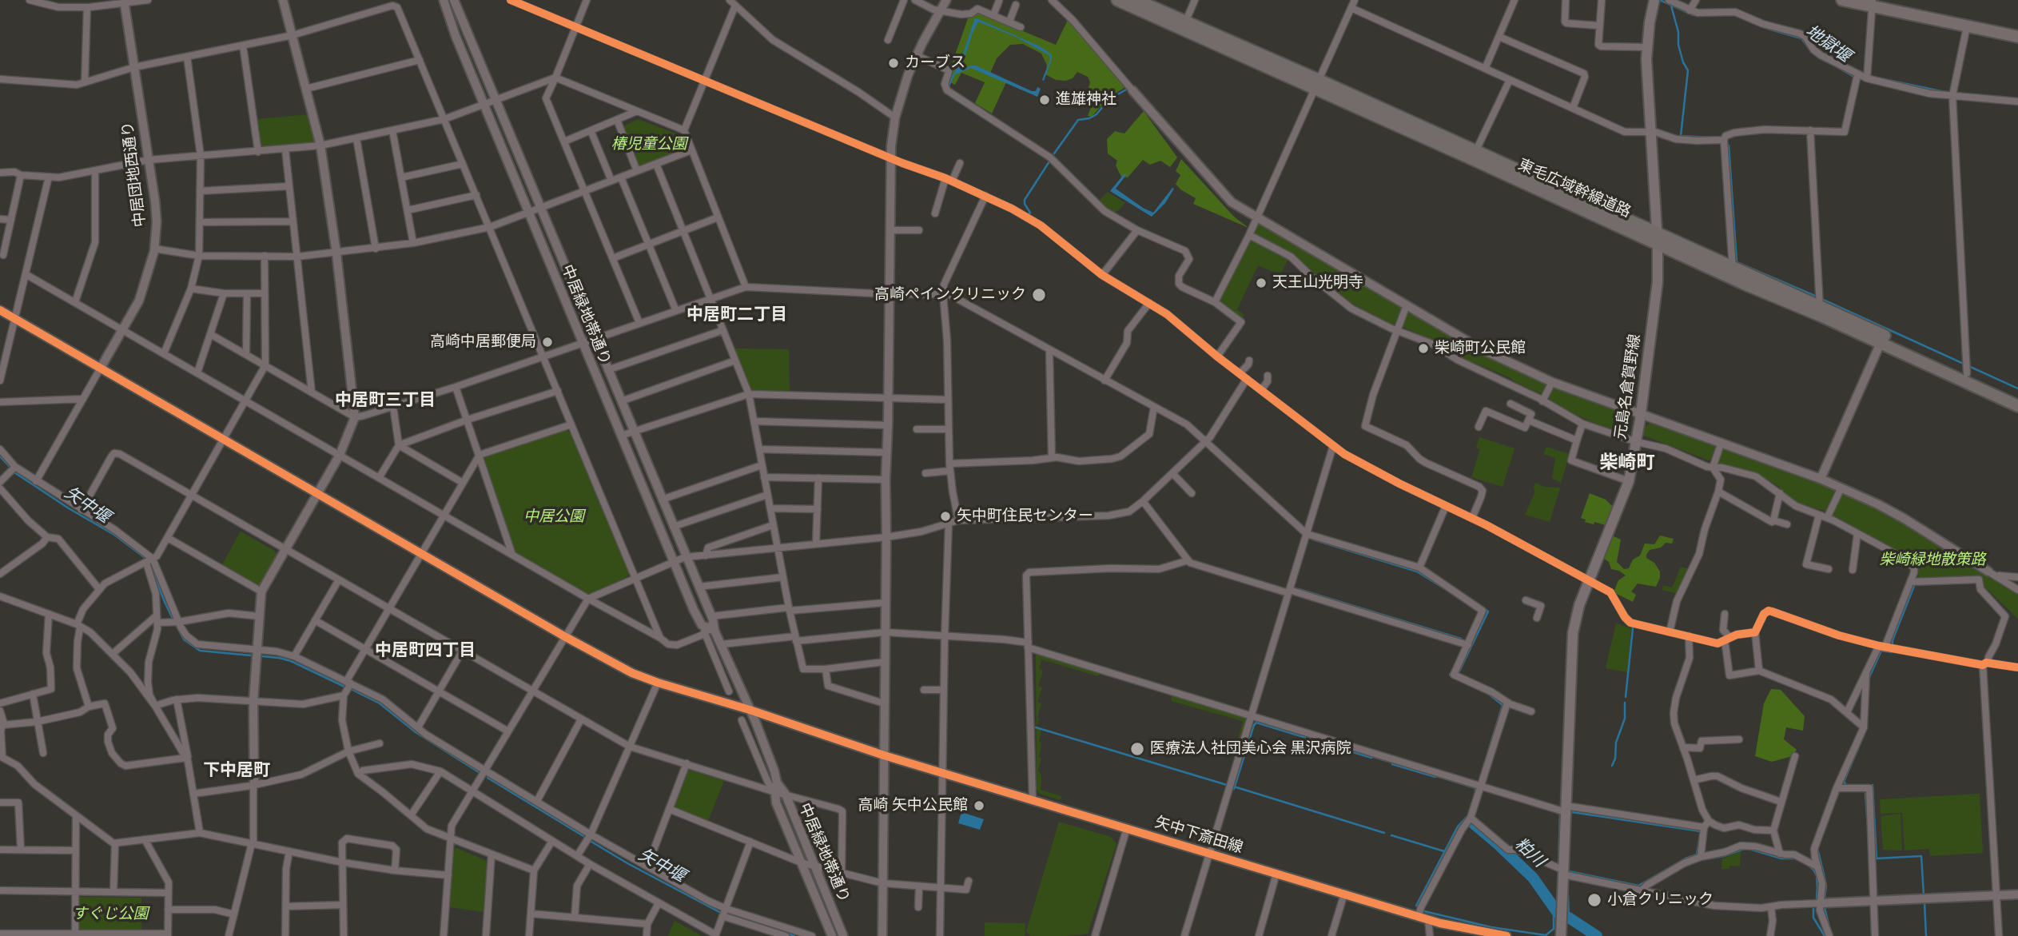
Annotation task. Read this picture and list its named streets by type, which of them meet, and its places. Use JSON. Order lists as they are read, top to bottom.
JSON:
{
  "streets": {
    "highway": ["東毛広域幹線道路"],
    "main road": ["元島名倉賀野線"],
    "street": ["中居団地西通り", "中居緑地帯通り", "矢中下斎田線"]
  },
  "crossings": [
    ["中居団地西通り", "矢中下斎田線"],
    ["東毛広域幹線道路", "元島名倉賀野線"],
    ["中居緑地帯通り", "矢中下斎田線"]
  ],
  "districts": [
    "中居町二丁目",
    "中居町三丁目",
    "柴崎町",
    "中居町四丁目",
    "下中居町"
  ],
  "water": ["地獄堰", "矢中堰", "粕川"],
  "parks": [
    "椿児童公園",
    "中居公園",
    "柴崎緑地散策路",
    "すぐじ公園"
  ],
  "places": [
    "カーブス",
    "進雄神社",
    "天王山光明寺",
    "高崎ペインクリニック",
    "高崎中居郵便局",
    "柴崎町公民館",
    "矢中町住民センター",
    "医療法人社団美心会 黒沢病院",
    "高崎 矢中公民館",
    "小倉クリニック"
  ]
}
